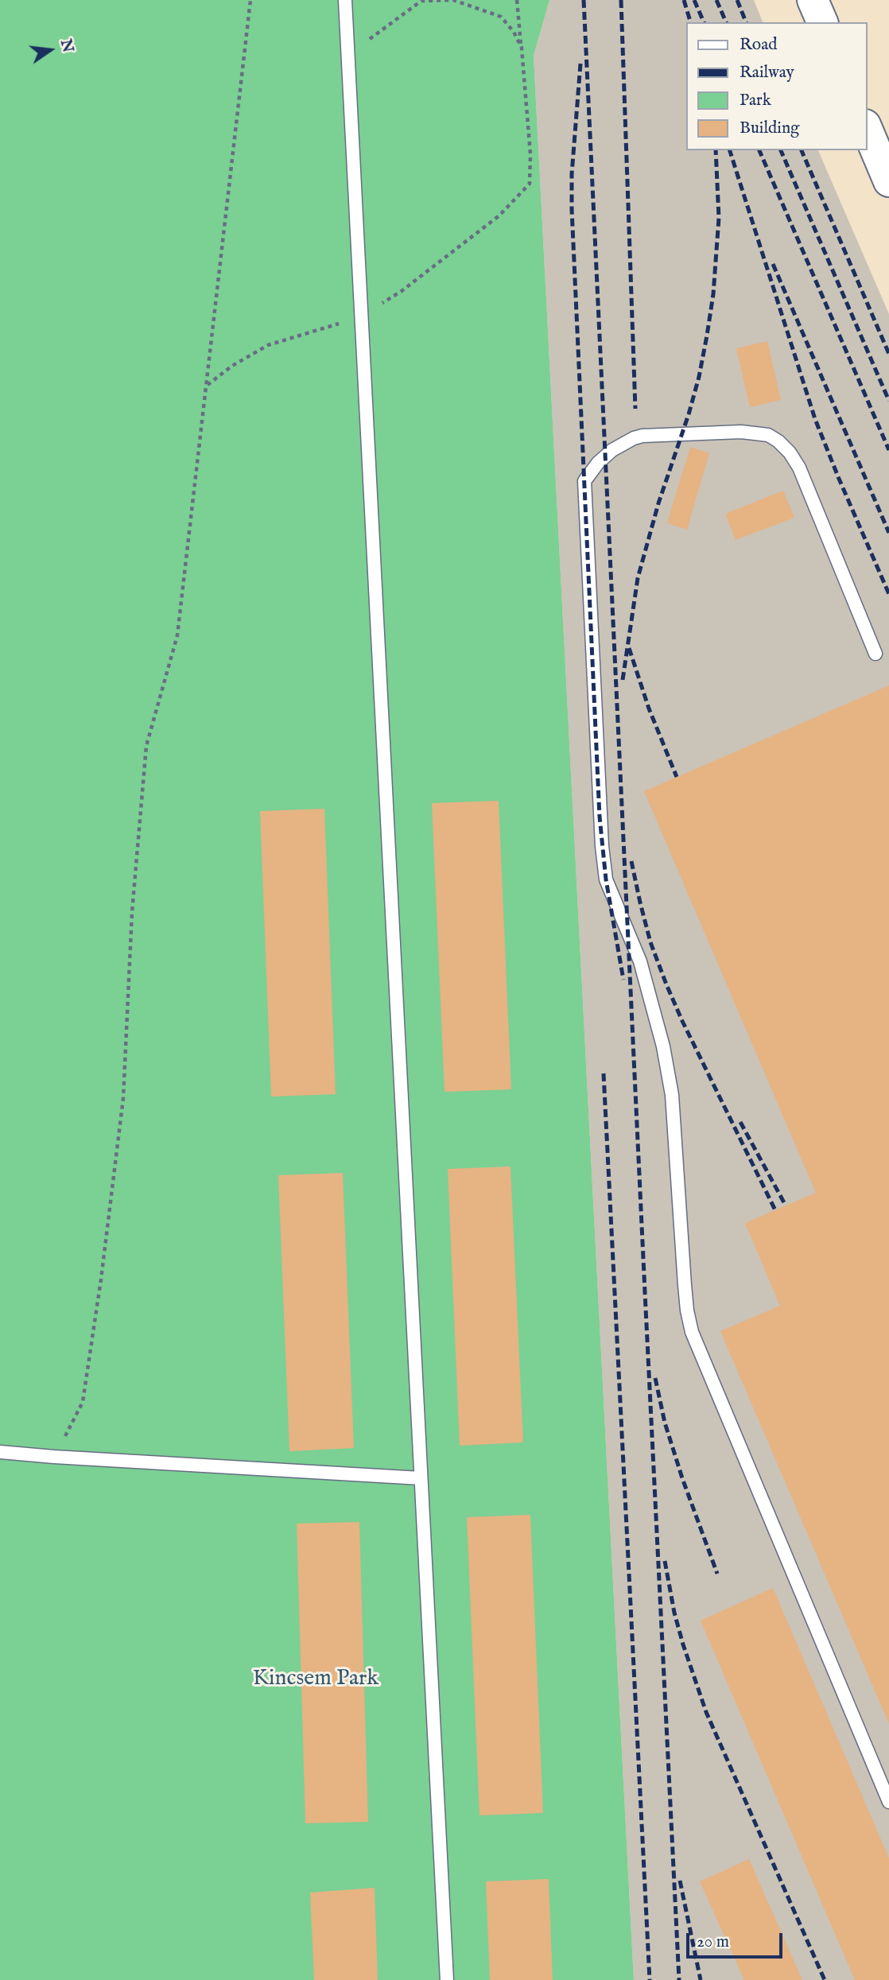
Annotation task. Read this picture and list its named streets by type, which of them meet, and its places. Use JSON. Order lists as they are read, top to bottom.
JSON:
{
  "parks": ["Kincsem Park"],
  "legend": [
    "Road",
    "Railway",
    "Park",
    "Building"
  ],
  "scale_bar": "20 m",
  "north": "right"
}
